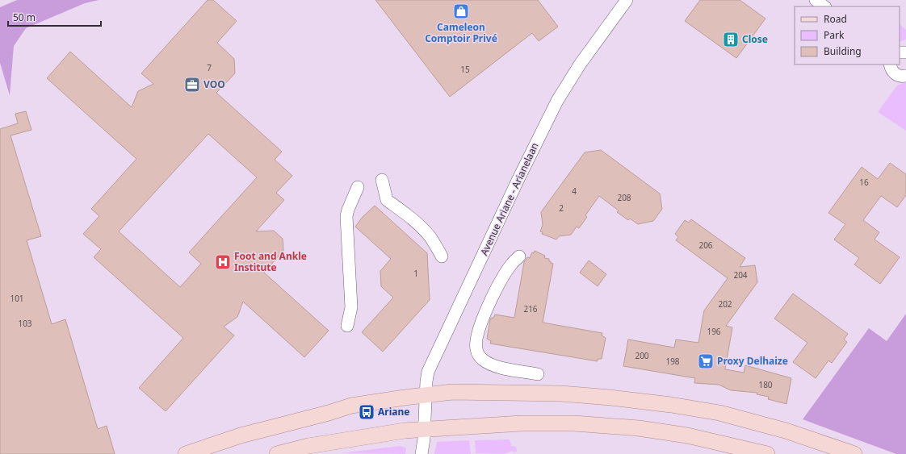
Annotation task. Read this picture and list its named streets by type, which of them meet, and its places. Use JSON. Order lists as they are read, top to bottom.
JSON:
{
  "streets": {
    "street": ["Avenue Ariane - Arianelaan"]
  },
  "places": {
    "shop": ["Cameleon Comptoir Privé"],
    "building": ["Close"],
    "office": ["VOO"],
    "hospital": ["Foot and Ankle Institute"],
    "supermarket": ["Proxy Delhaize"],
    "bus stop": ["Ariane"]
  },
  "house_numbers": [
    "7",
    "15",
    "16",
    "4",
    "208",
    "2",
    "206",
    "1",
    "204",
    "101",
    "202",
    "216",
    "103",
    "196",
    "200",
    "198",
    "180"
  ],
  "legend": ["Road", "Park", "Building"],
  "scale_bar": "50 m"
}
